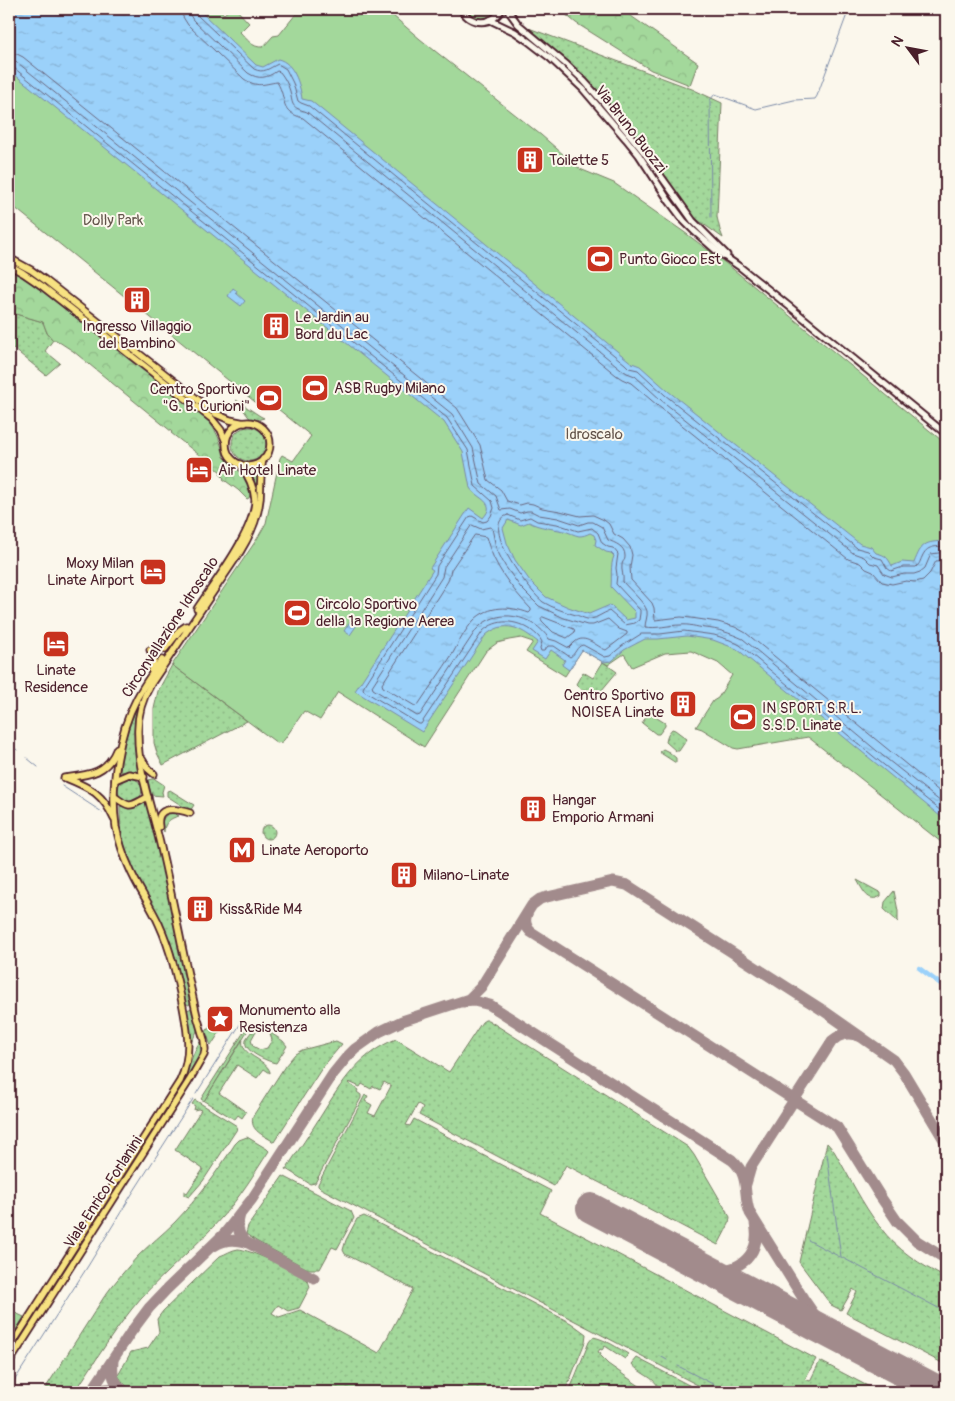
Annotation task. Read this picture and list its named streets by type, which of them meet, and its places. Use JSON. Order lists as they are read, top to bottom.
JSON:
{
  "streets": {
    "main road": ["Via Bruno Buozzi", "Circonvallazione Idroscalo", "Viale Enrico Forlanini"]
  },
  "crossings": [
    ["Circonvallazione Idroscalo", "Viale Enrico Forlanini"]
  ],
  "parks": ["Dolly Park", "Idroscalo"],
  "places": {
    "building": [
      "Toilette 5",
      "Ingresso Villaggio del Bambino",
      "Le Jardin au Bord du Lac",
      "Centro Sportivo NOISEA Linate",
      "Hangar Emporio Armani",
      "Milano-Linate",
      "Kiss&Ride M4"
    ],
    "sports": [
      "Punto Gioco Est",
      "ASB Rugby Milano",
      "Centro Sportivo \"G. B. Curioni\"",
      "Circolo Sportivo della 1ª Regione Aerea",
      "IN SPORT S.R.L. S.S.D. Linate"
    ],
    "hotel": ["Air Hotel Linate", "Moxy Milan Linate Airport", "Linate Residence"],
    "metro station": ["Linate Aeroporto"],
    "place": ["Monumento alla Resistenza"]
  },
  "north": "top left"
}
